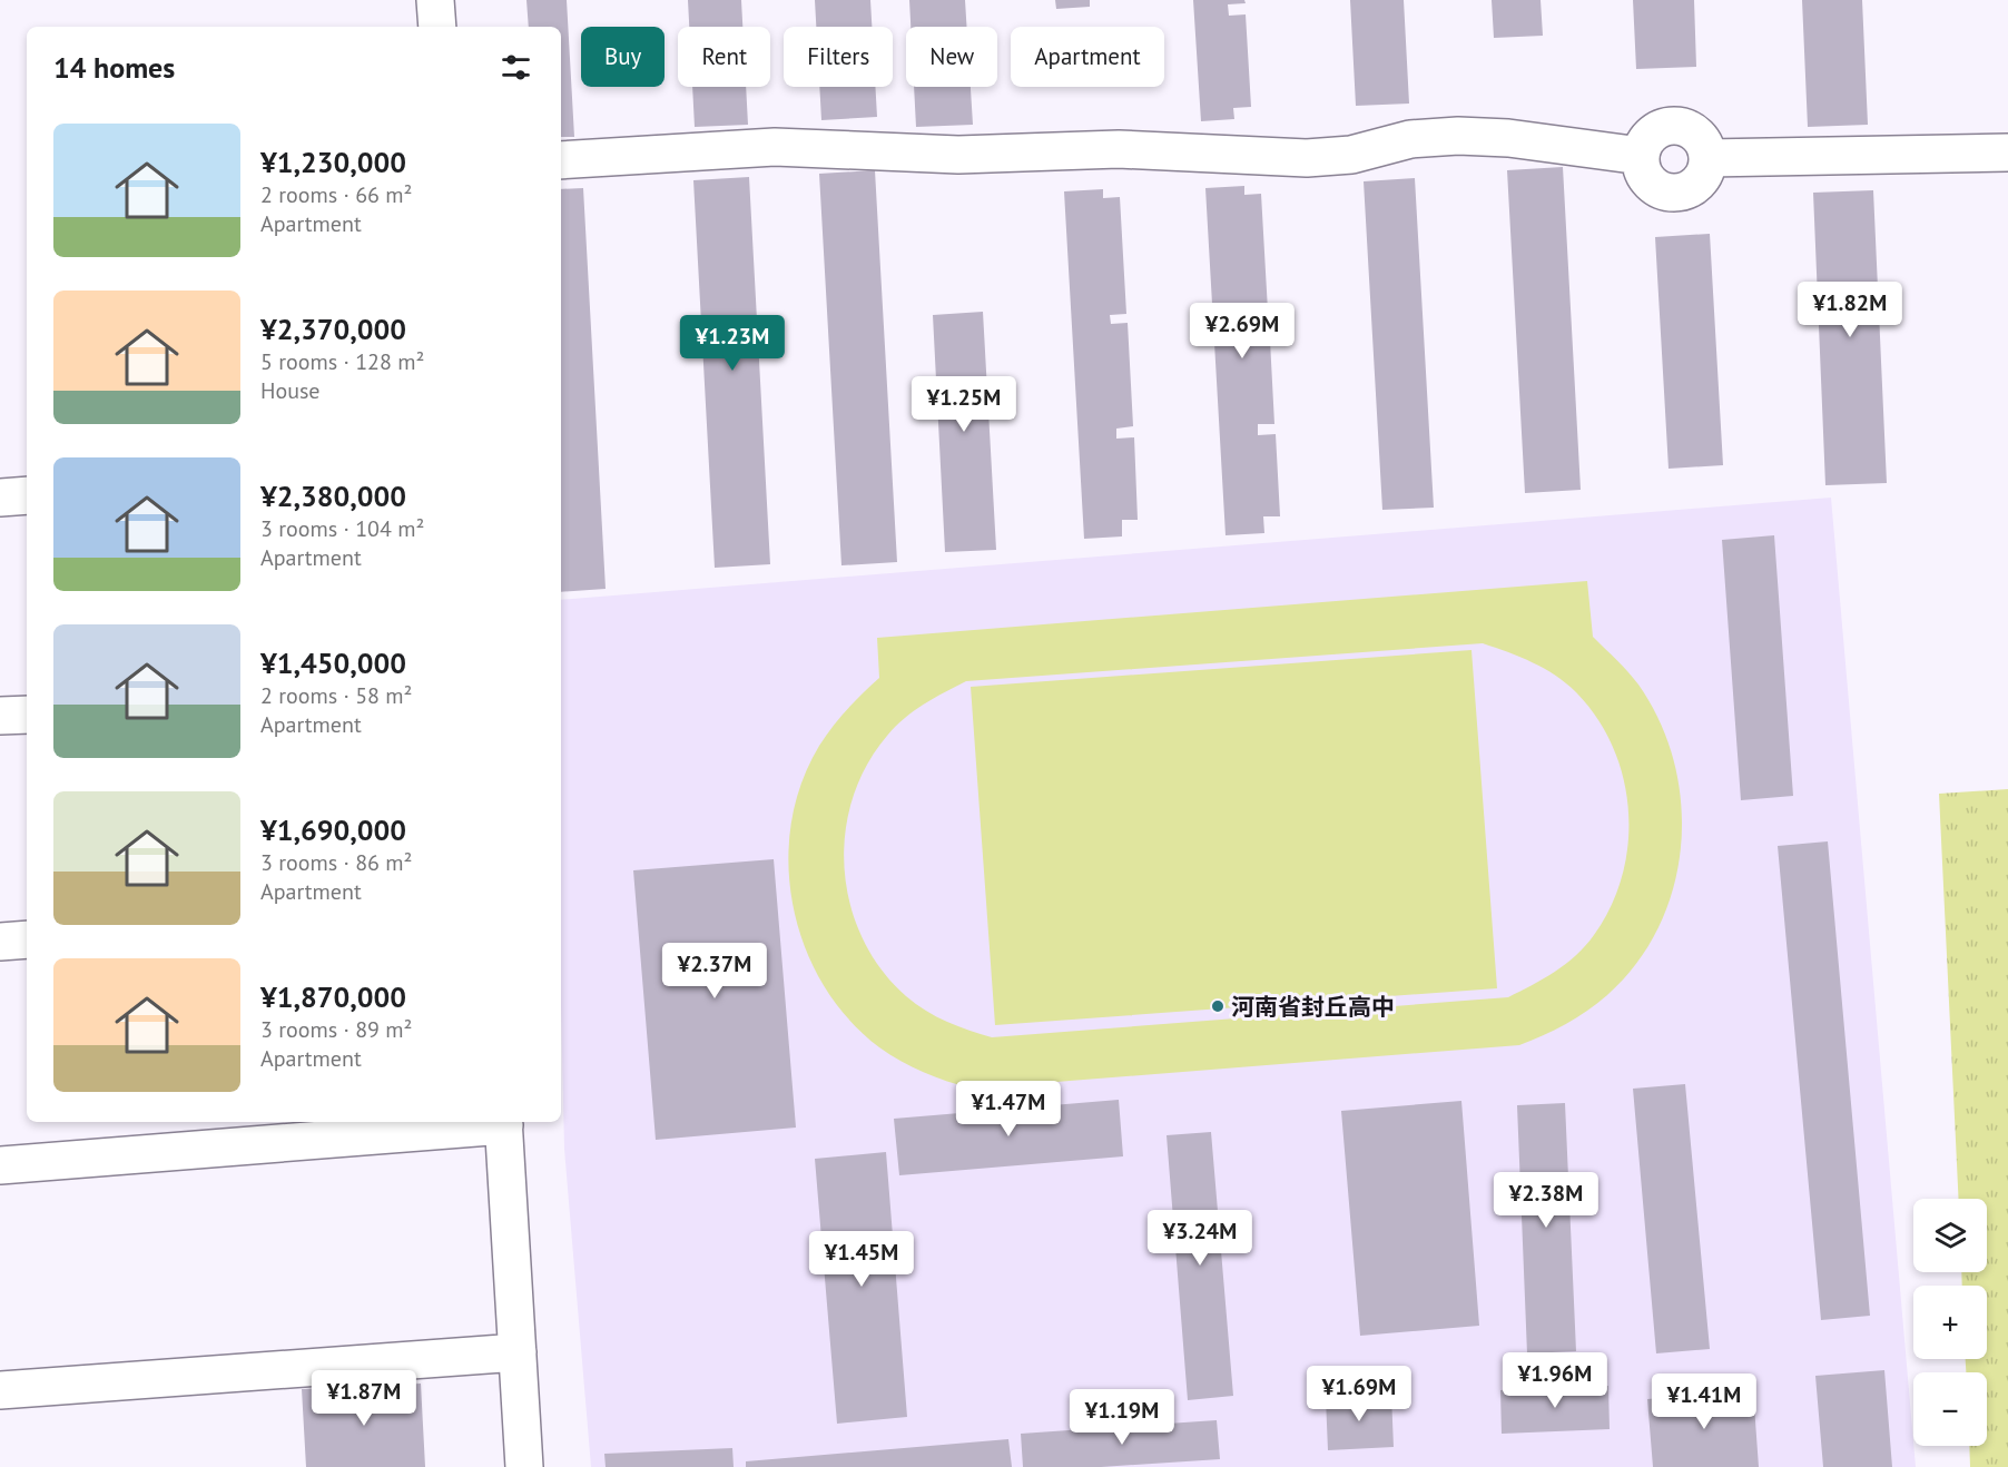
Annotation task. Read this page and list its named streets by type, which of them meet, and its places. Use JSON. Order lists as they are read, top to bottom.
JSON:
{
  "places": ["河南省封丘高中"],
  "page": {
    "chip": [
      "Buy",
      "Rent",
      "Filters",
      "New",
      "Apartment"
    ],
    "heading": "14 homes",
    "list": [
      {
        "name": "¥1,230,000",
        "note": "2 rooms · 66 m² · Apartment"
      },
      {
        "name": "¥2,370,000",
        "note": "5 rooms · 128 m² · House"
      },
      {
        "name": "¥2,380,000",
        "note": "3 rooms · 104 m² · Apartment"
      },
      {
        "name": "¥1,450,000",
        "note": "2 rooms · 58 m² · Apartment"
      },
      {
        "name": "¥1,690,000",
        "note": "3 rooms · 86 m² · Apartment"
      },
      {
        "name": "¥1,870,000",
        "note": "3 rooms · 89 m² · Apartment"
      }
    ],
    "price": [
      "¥1.82M",
      "¥2.69M",
      "¥1.23M",
      "¥1.25M",
      "¥2.37M",
      "¥1.47M",
      "¥2.38M",
      "¥3.24M",
      "¥1.45M",
      "¥1.96M",
      "¥1.69M",
      "¥1.87M",
      "¥1.41M",
      "¥1.19M"
    ],
    "map_buttons": ["+", "−"]
  }
}
